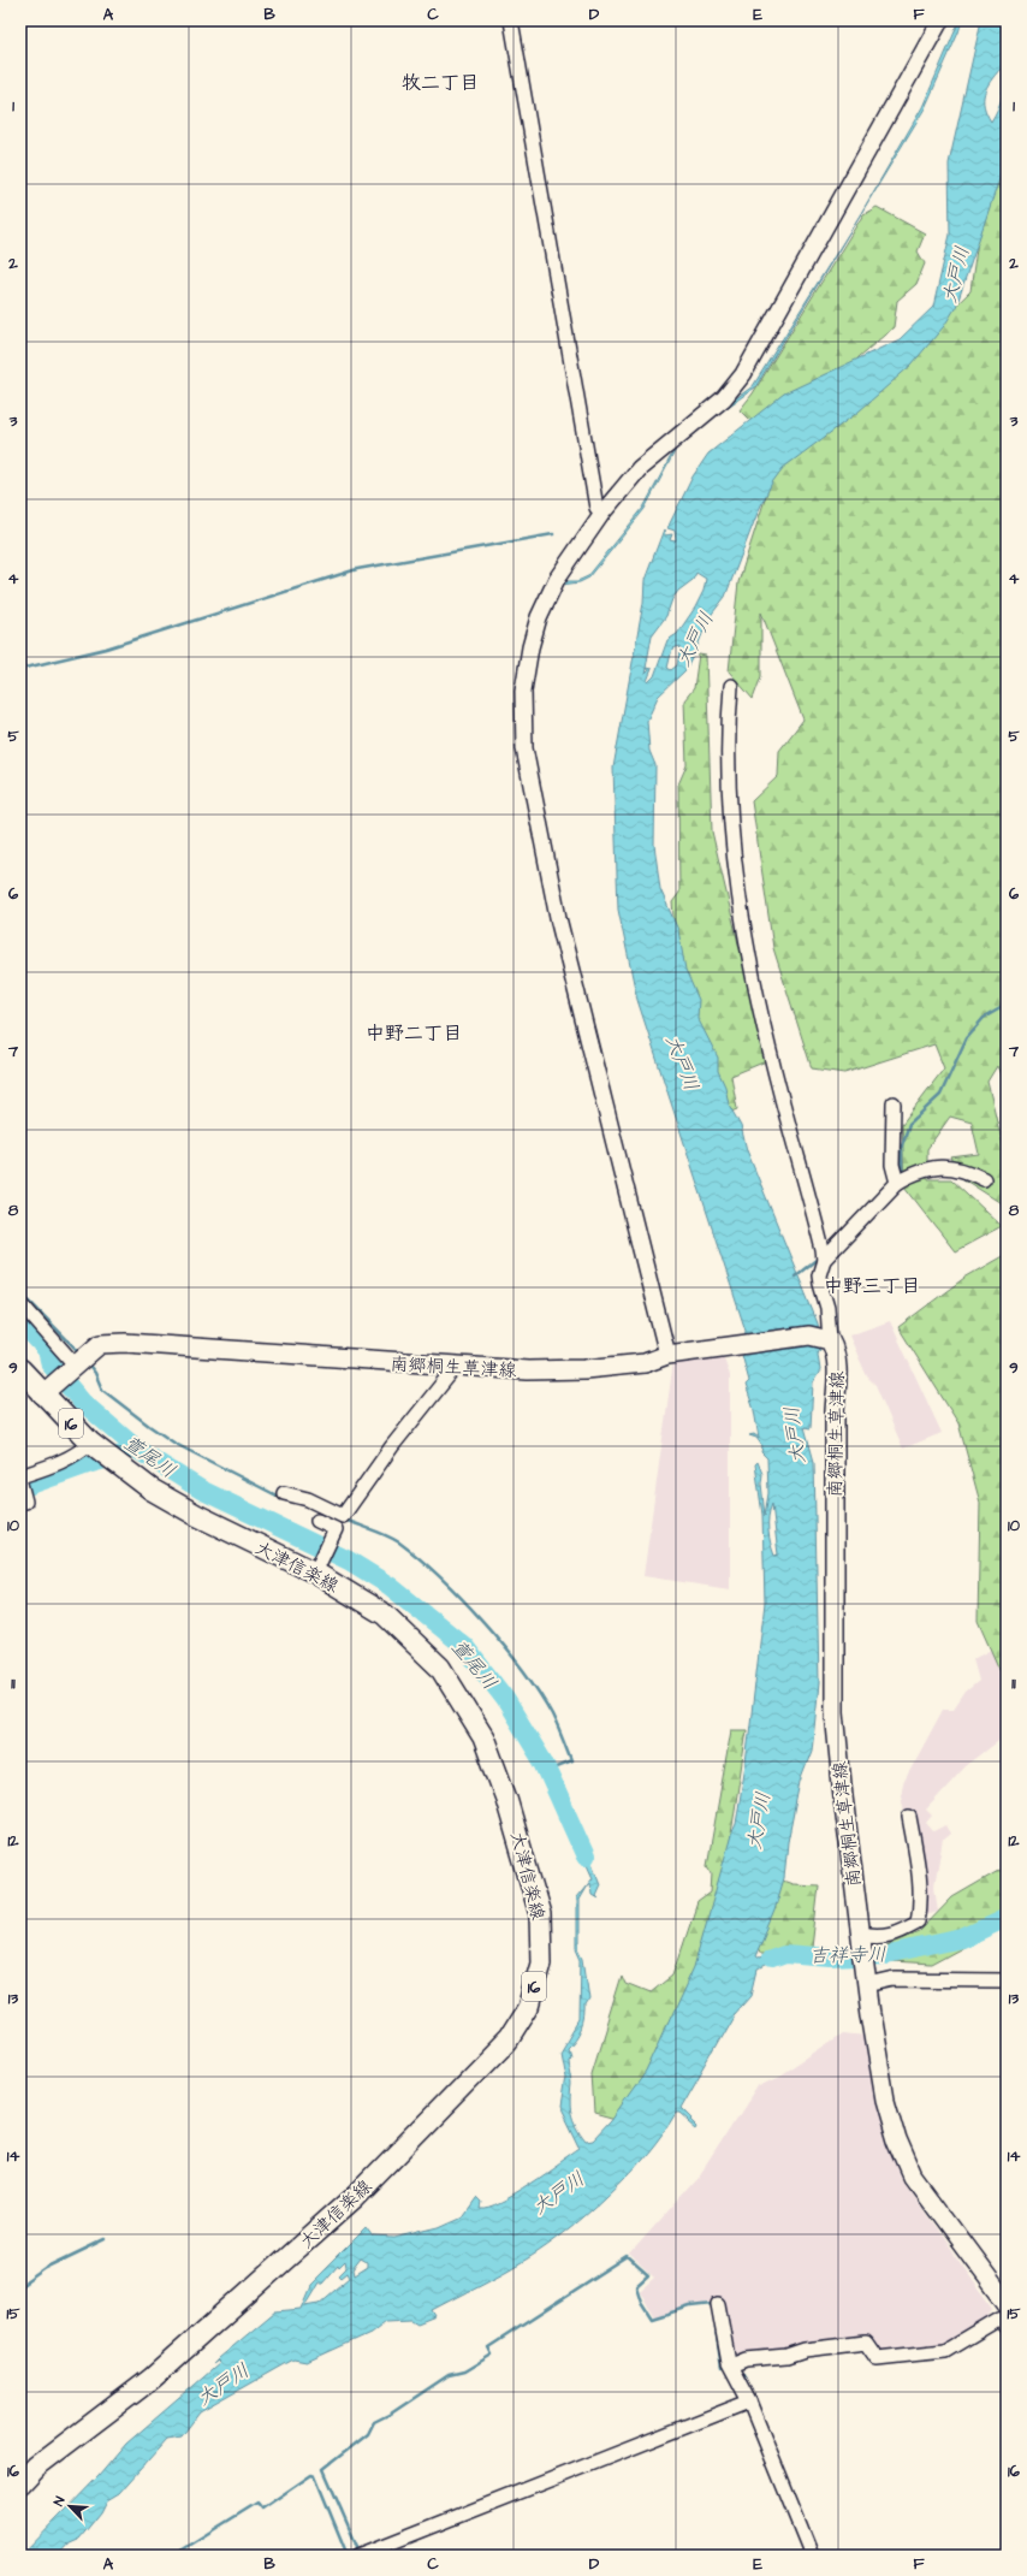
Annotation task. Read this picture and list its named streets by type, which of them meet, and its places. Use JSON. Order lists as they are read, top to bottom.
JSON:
{
  "streets": {
    "main road": ["南郷桐生草津線", "16", "大津信楽線"]
  },
  "crossings": [
    ["南郷桐生草津線", "大津信楽線"]
  ],
  "districts": ["牧二丁目", "中野二丁目", "中野三丁目"],
  "water": ["大戸川", "萱尾川", "吉祥寺川"],
  "north": "top left",
  "grid": {
    "columns": [
      "A",
      "B",
      "C",
      "D",
      "E",
      "F"
    ],
    "rows": [
      "1",
      "2",
      "3",
      "4",
      "5",
      "6",
      "7",
      "8",
      "9",
      "10",
      "11",
      "12",
      "13",
      "14",
      "15",
      "16"
    ]
  }
}
